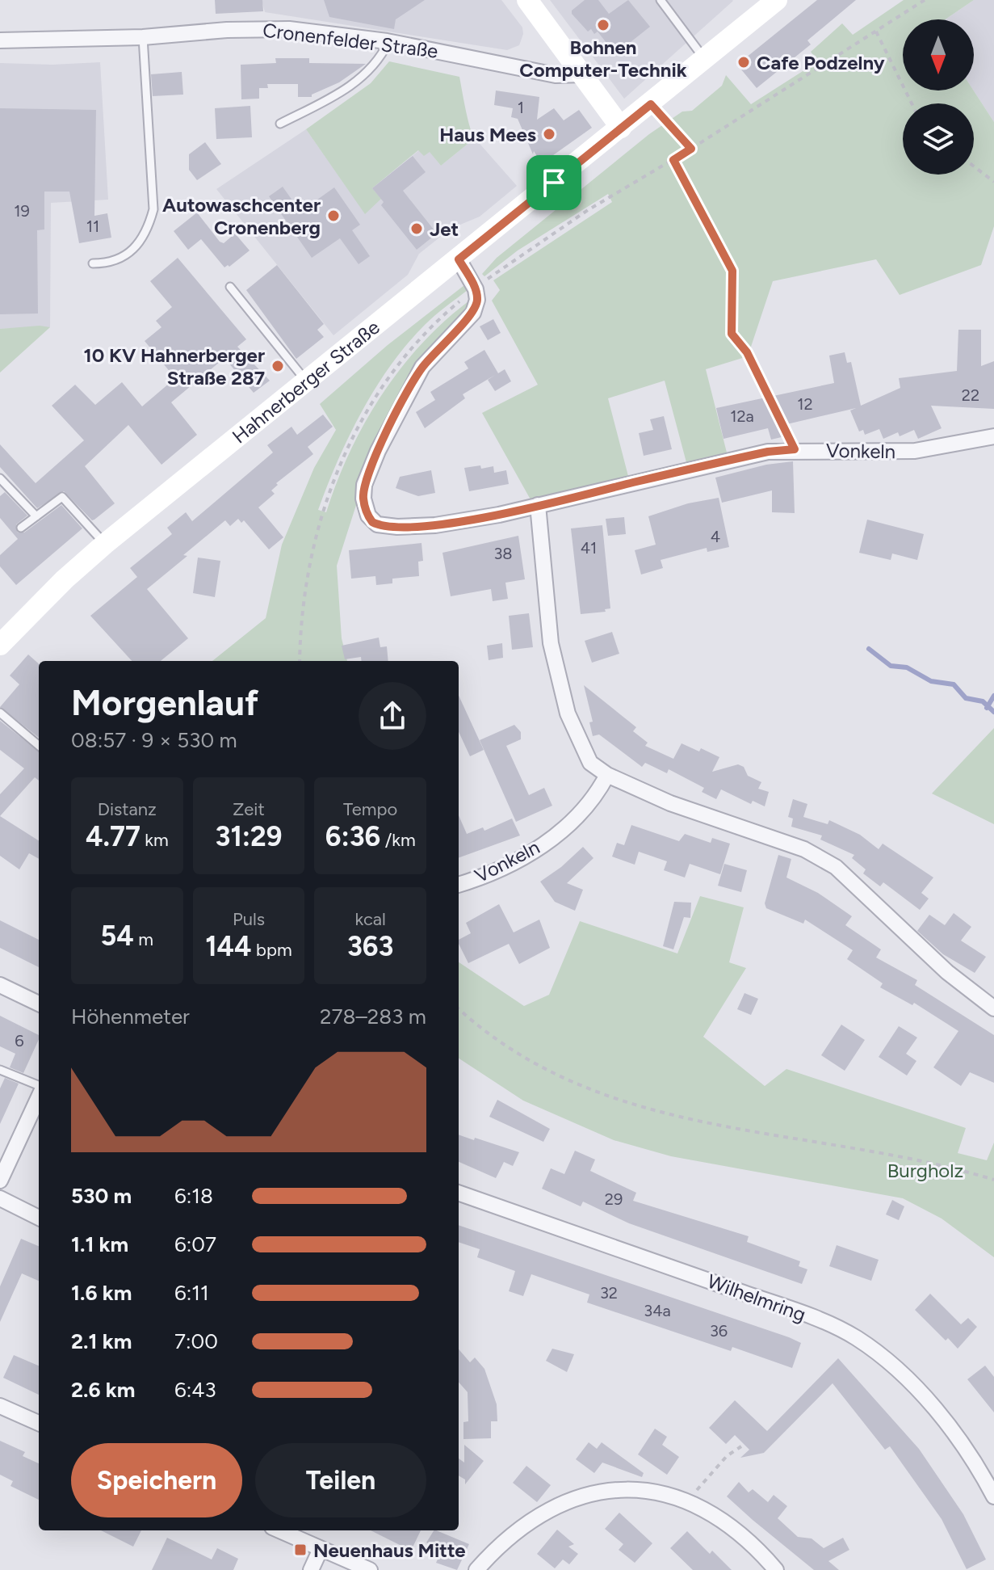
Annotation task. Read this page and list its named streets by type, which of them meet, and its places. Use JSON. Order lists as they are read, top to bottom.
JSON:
{
  "streets": {
    "main road": ["Hahnerberger Straße"],
    "street": ["Cronenfelder Straße", "Vonkeln", "Wilhelmring"]
  },
  "parks": ["Burgholz"],
  "places": {
    "other": [
      "Bohnen Computer-Technik",
      "Cafe Podzelny",
      "Haus Mees",
      "Autowaschcenter Cronenberg",
      "Jet",
      "10 KV Hahnerberger Straße 287"
    ],
    "transit": ["Neuenhaus Mitte"]
  },
  "house_numbers": [
    "1",
    "19",
    "11",
    "22",
    "12",
    "12a",
    "4",
    "41",
    "38",
    "6",
    "29",
    "32",
    "34a",
    "36"
  ],
  "north": "bottom",
  "page": {
    "heading": ["Morgenlauf", "08:57 · 9 × 530 m"],
    "stats": [
      ["Distanz", "4.77 km"],
      ["Zeit", "31:29"],
      ["Tempo", "6:36 /km"],
      ["54 m"],
      ["Puls", "144 bpm"],
      ["kcal", "363"]
    ],
    "chart": ["Höhenmeter", "278–283 m"],
    "list": [
      {
        "name": "530 m",
        "note": "6:18"
      },
      {
        "name": "1.1 km",
        "note": "6:07"
      },
      {
        "name": "1.6 km",
        "note": "6:11"
      },
      {
        "name": "2.1 km",
        "note": "7:00"
      },
      {
        "name": "2.6 km",
        "note": "6:43"
      }
    ],
    "buttons": ["Speichern", "Teilen"]
  }
}
